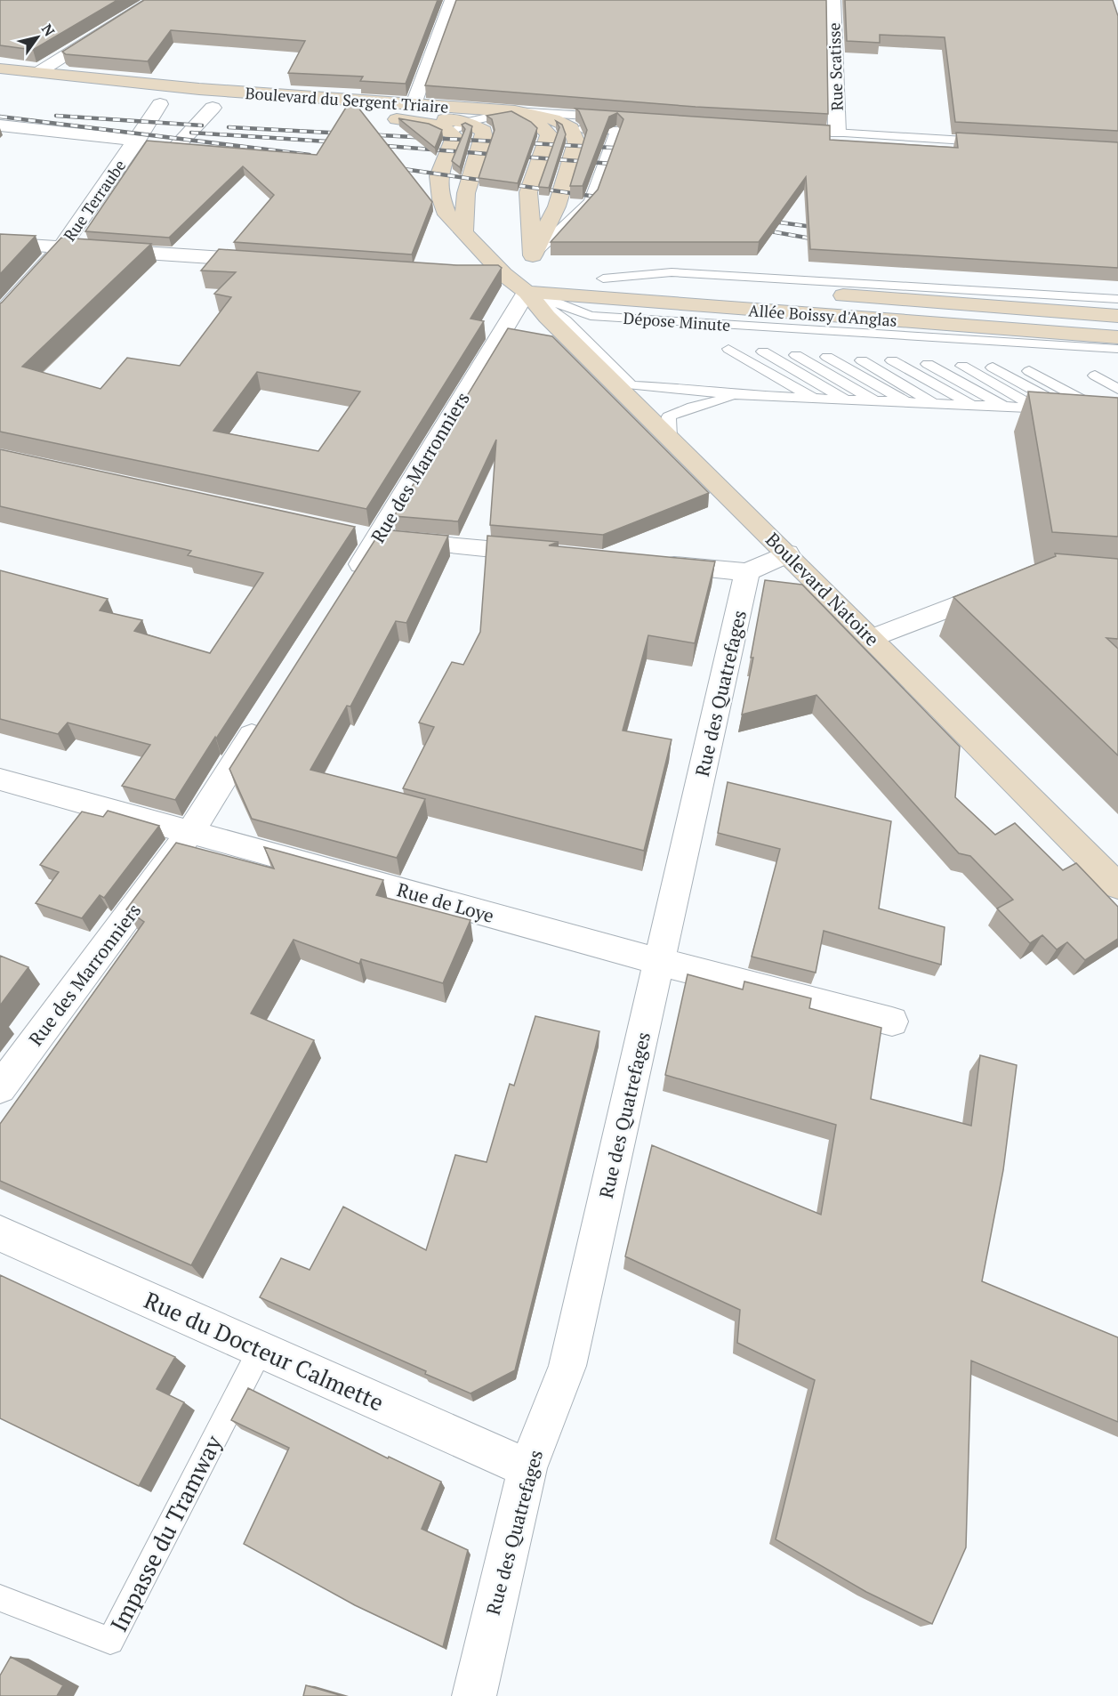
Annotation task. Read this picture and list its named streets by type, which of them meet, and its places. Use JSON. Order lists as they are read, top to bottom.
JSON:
{
  "streets": {
    "main road": ["Boulevard du Sergent Triaire", "Allée Boissy d'Anglas", "Boulevard Natoire"],
    "street": [
      "Rue Scatisse",
      "Rue Terraube",
      "Rue des Marronniers",
      "Rue des Quatrefages",
      "Rue de Loye",
      "Rue du Docteur Calmette"
    ],
    "lane": ["Dépose Minute", "Impasse du Tramway"]
  },
  "crossings": [
    ["Boulevard du Sergent Triaire", "Rue Terraube"],
    ["Boulevard du Sergent Triaire", "Boulevard Natoire"],
    ["Allée Boissy d'Anglas", "Dépose Minute"],
    ["Allée Boissy d'Anglas", "Rue des Marronniers"],
    ["Allée Boissy d'Anglas", "Boulevard Natoire"],
    ["Dépose Minute", "Rue des Marronniers"],
    ["Dépose Minute", "Boulevard Natoire"],
    ["Rue des Marronniers", "Boulevard Natoire"],
    ["Rue des Marronniers", "Rue de Loye"],
    ["Rue des Quatrefages", "Rue de Loye"],
    ["Rue des Quatrefages", "Rue du Docteur Calmette"],
    ["Rue du Docteur Calmette", "Impasse du Tramway"]
  ],
  "north": "top right"
}
